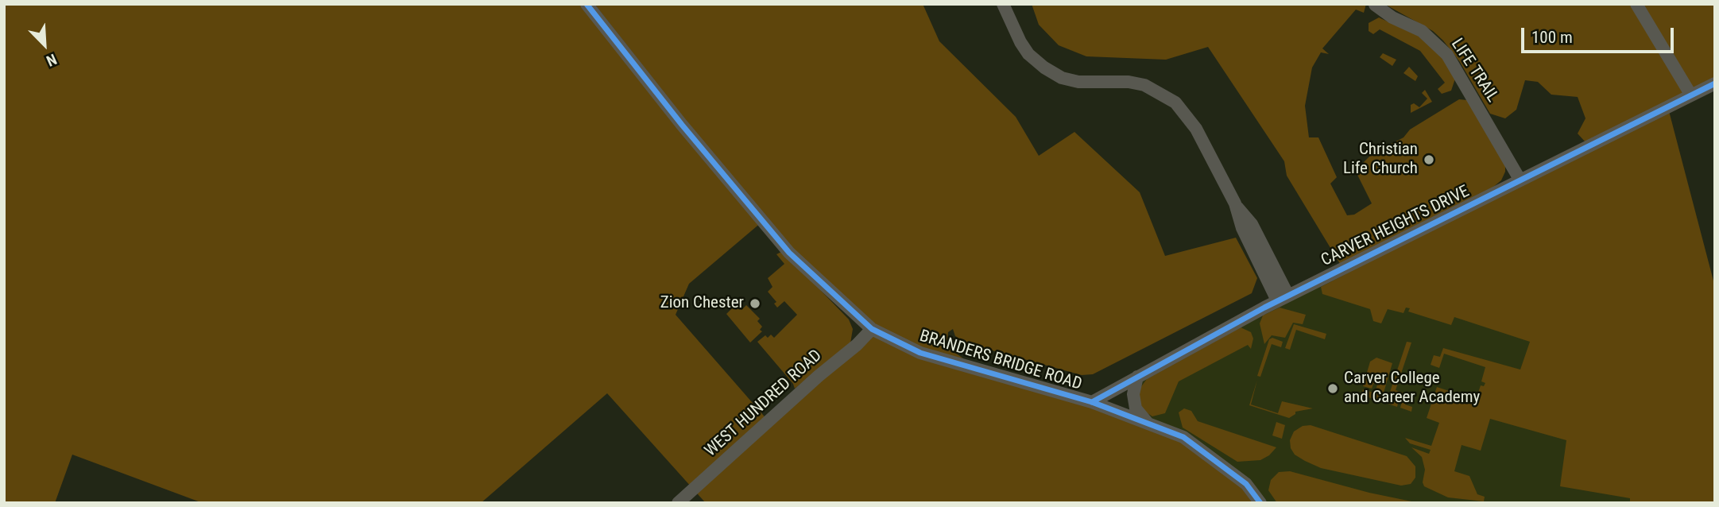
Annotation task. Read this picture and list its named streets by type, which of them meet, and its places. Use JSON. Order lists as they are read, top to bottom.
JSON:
{
  "streets": {
    "street": [
      "LIFE TRAIL",
      "CARVER HEIGHTS DRIVE",
      "BRANDERS BRIDGE ROAD",
      "WEST HUNDRED ROAD"
    ]
  },
  "crossings": [
    ["LIFE TRAIL", "CARVER HEIGHTS DRIVE"],
    ["CARVER HEIGHTS DRIVE", "BRANDERS BRIDGE ROAD"],
    ["BRANDERS BRIDGE ROAD", "WEST HUNDRED ROAD"]
  ],
  "places": ["Christian Life Church", "Zion Chester", "Carver College and Career Academy"],
  "scale_bar": "100 m",
  "north": "bottom right"
}
